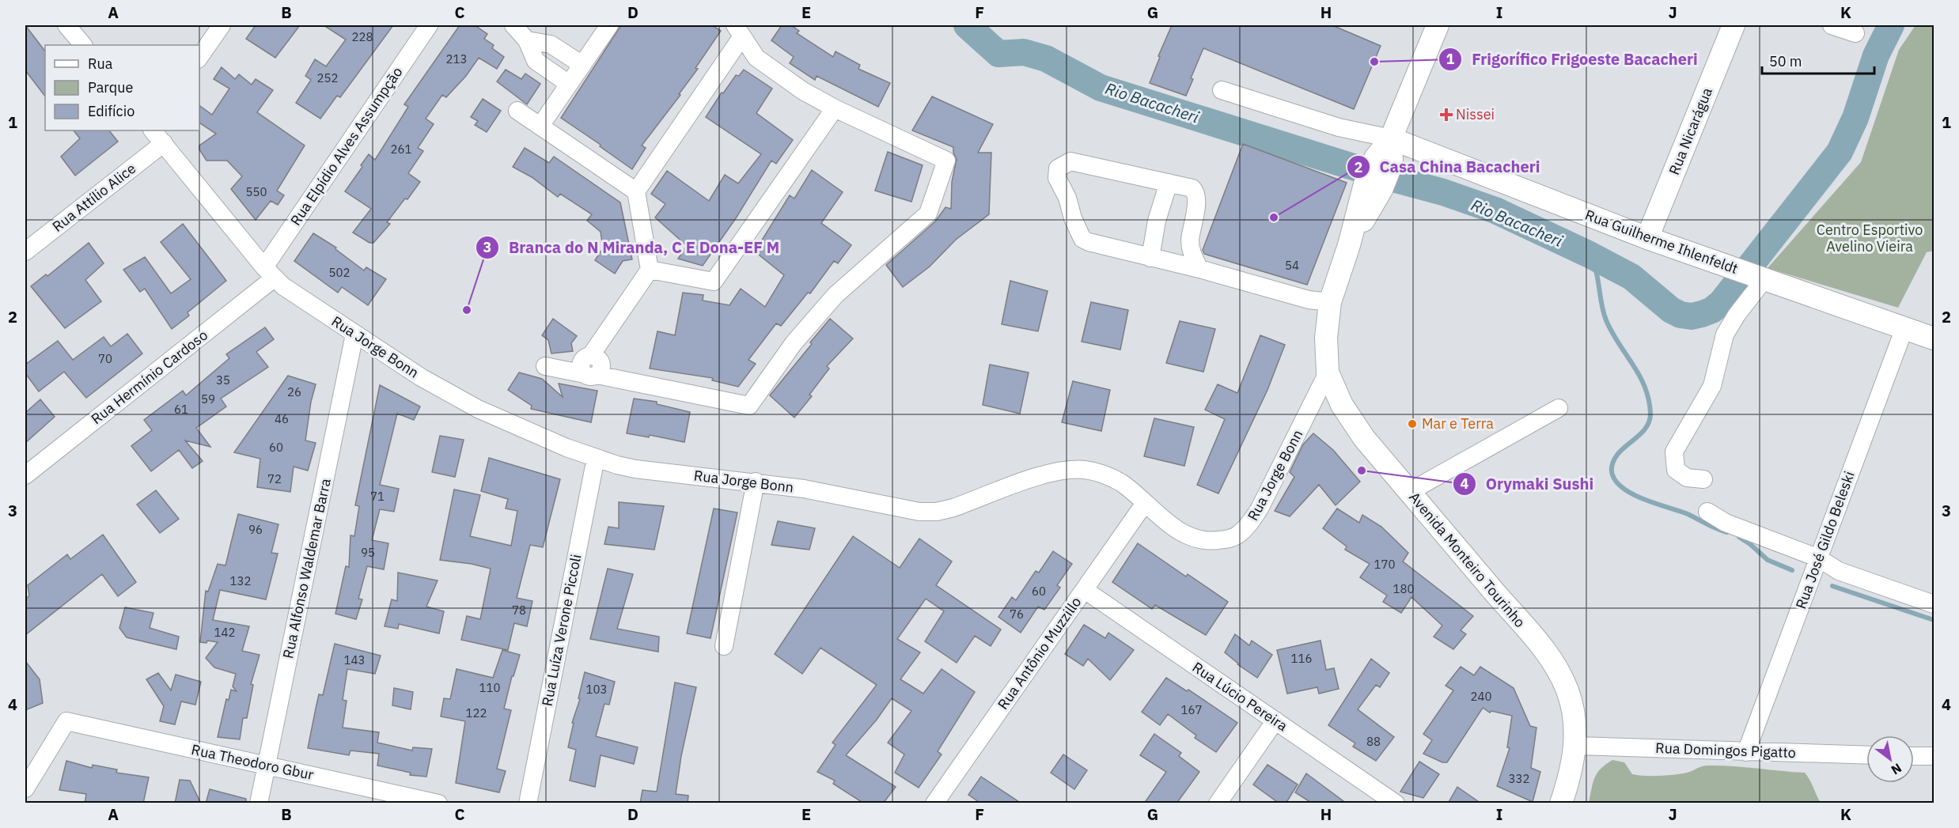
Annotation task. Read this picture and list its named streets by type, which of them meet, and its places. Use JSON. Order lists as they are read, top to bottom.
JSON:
{
  "streets": {
    "main road": ["Rua Nicarágua", "Rua Guilherme Ihlenfeldt", "Avenida Monteiro Tourinho"],
    "street": [
      "Rua Elpídio Alves Assumpção",
      "Rua Attílio Alice",
      "Rua Jorge Bonn",
      "Rua Hermínio Cardoso",
      "Rua José Gildo Beleski",
      "Rua Alfonso Waldemar Barra",
      "Rua Luíza Verone Piccoli",
      "Rua Antônio Muzzillo",
      "Rua Lúcio Pereira",
      "Rua Domingos Pigatto",
      "Rua Theodoro Gbur"
    ]
  },
  "crossings": [
    ["Rua Nicarágua", "Rua Guilherme Ihlenfeldt"],
    ["Rua Elpídio Alves Assumpção", "Rua Jorge Bonn"],
    ["Rua Elpídio Alves Assumpção", "Rua Hermínio Cardoso"],
    ["Rua Attílio Alice", "Rua Jorge Bonn"],
    ["Rua Guilherme Ihlenfeldt", "Rua José Gildo Beleski"],
    ["Rua Guilherme Ihlenfeldt", "Avenida Monteiro Tourinho"],
    ["Rua Jorge Bonn", "Rua Hermínio Cardoso"],
    ["Rua Jorge Bonn", "Avenida Monteiro Tourinho"],
    ["Rua Jorge Bonn", "Rua Alfonso Waldemar Barra"],
    ["Rua Jorge Bonn", "Rua Luíza Verone Piccoli"],
    ["Rua Jorge Bonn", "Rua Antônio Muzzillo"],
    ["Rua José Gildo Beleski", "Rua Domingos Pigatto"],
    ["Avenida Monteiro Tourinho", "Rua Domingos Pigatto"],
    ["Rua Alfonso Waldemar Barra", "Rua Theodoro Gbur"],
    ["Rua Antônio Muzzillo", "Rua Lúcio Pereira"]
  ],
  "water": ["Rio Bacacheri"],
  "parks": ["Centro Esportivo Avelino Vieira"],
  "places": {
    "other": [
      "Frigorífico Frigoeste Bacacheri",
      "Casa China Bacacheri",
      "Branca do N Miranda, C E Dona-EF M",
      "Mar e Terra",
      "Orymaki Sushi"
    ],
    "health": ["Nissei"]
  },
  "house_numbers": [
    "228",
    "213",
    "252",
    "261",
    "550",
    "54",
    "502",
    "70",
    "35",
    "26",
    "59",
    "61",
    "46",
    "60",
    "72",
    "71",
    "96",
    "95",
    "170",
    "132",
    "180",
    "60",
    "78",
    "76",
    "142",
    "116",
    "143",
    "110",
    "103",
    "240",
    "167",
    "122",
    "88",
    "332"
  ],
  "legend": ["Rua", "Parque", "Edifício"],
  "scale_bar": "50 m",
  "north": "bottom right",
  "grid": {
    "columns": [
      "A",
      "B",
      "C",
      "D",
      "E",
      "F",
      "G",
      "H",
      "I",
      "J",
      "K"
    ],
    "rows": [
      "1",
      "2",
      "3",
      "4"
    ]
  }
}
